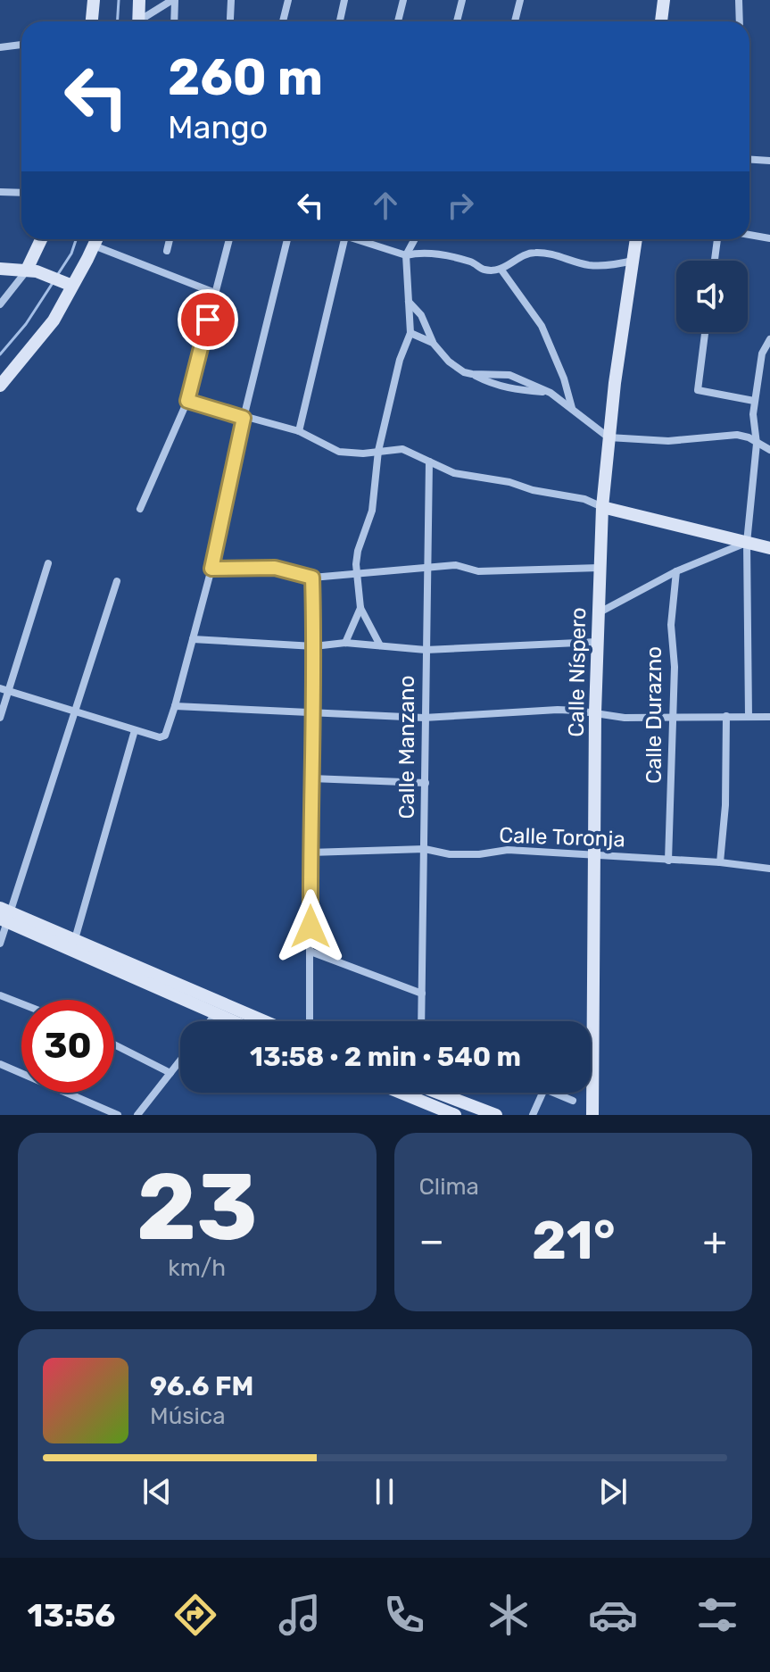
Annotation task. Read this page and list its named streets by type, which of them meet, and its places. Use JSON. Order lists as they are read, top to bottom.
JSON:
{
  "streets": {
    "street": [
      "Calle Níspero",
      "Calle Durazno",
      "Calle Manzano",
      "Calle Toronja"
    ]
  },
  "crossings": [
    ["Calle Níspero", "Calle Toronja"],
    ["Calle Durazno", "Calle Toronja"],
    ["Calle Manzano", "Calle Toronja"]
  ],
  "page": {
    "turn": ["260 m", "Mango"],
    "limit": "30",
    "trip": "13:58 · 2 min · 540 m",
    "tile": [
      ["23", "km/h"],
      "Clima"
    ],
    "heat": ["−", "21°", "+"],
    "song": ["96.6 FM", "Música"],
    "tabs": "13:56"
  }
}
